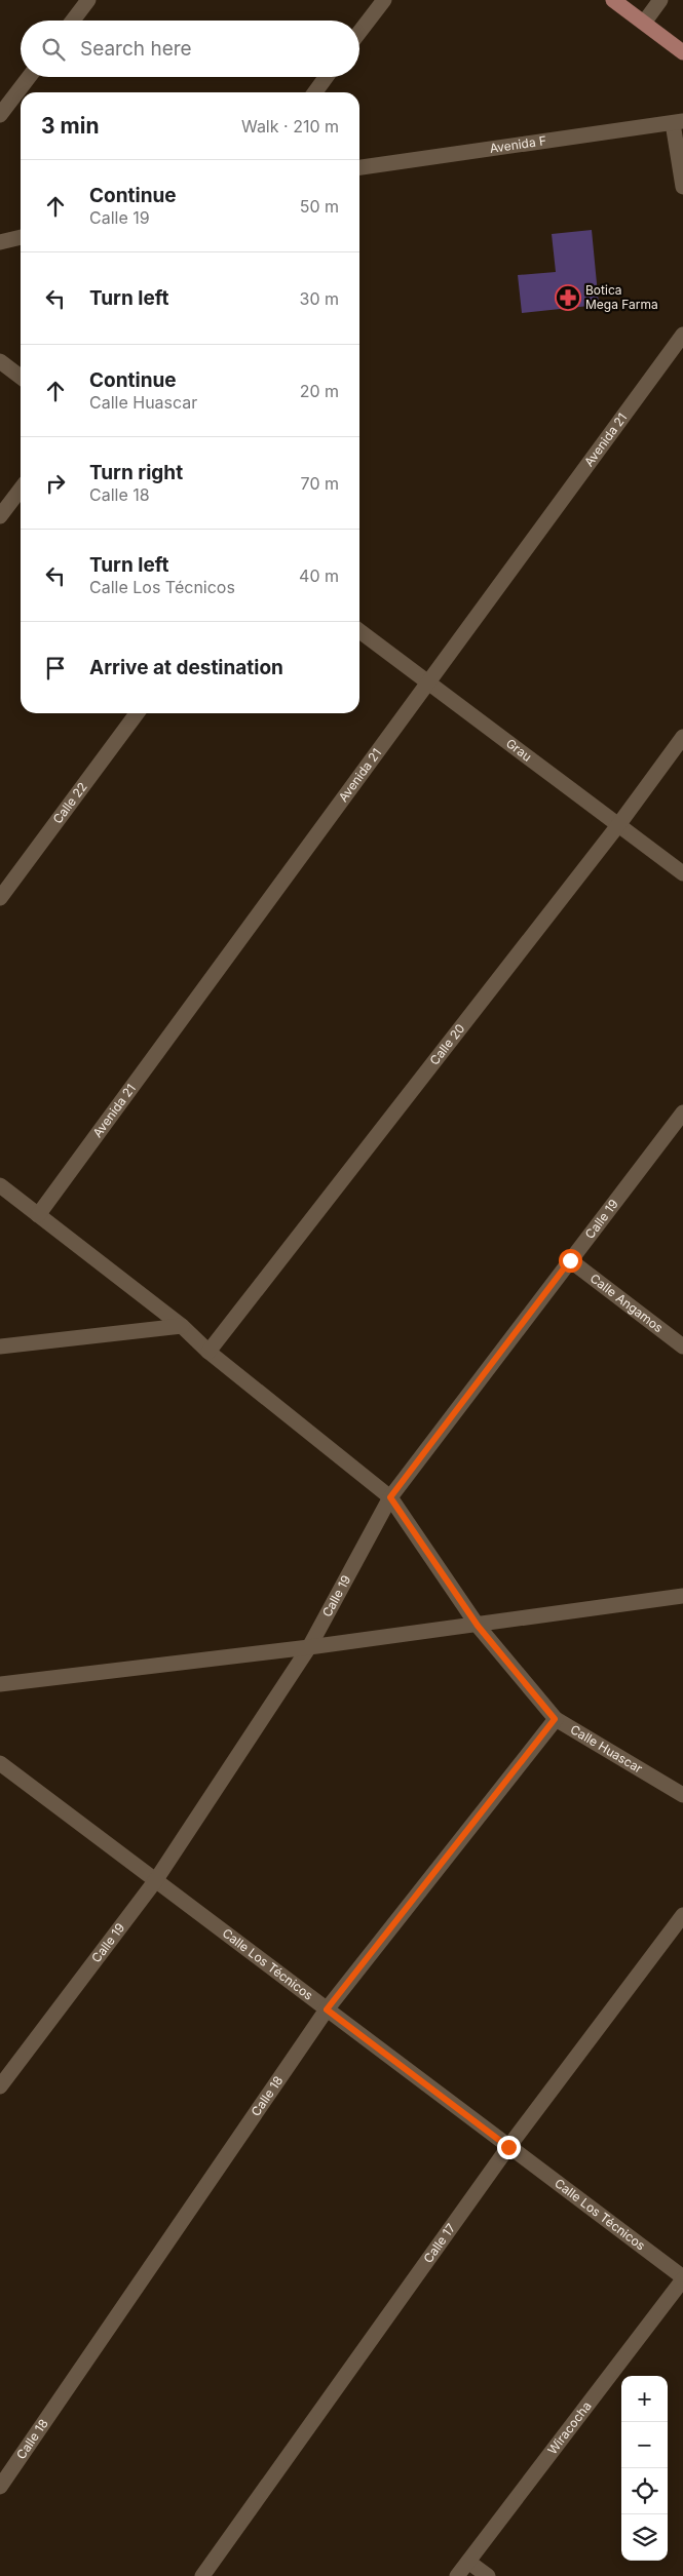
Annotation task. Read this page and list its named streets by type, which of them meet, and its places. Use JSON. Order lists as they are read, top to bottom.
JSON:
{
  "streets": {
    "street": [
      "Avenida F",
      "Avenida 21",
      "Grau",
      "Calle 22",
      "Calle 20",
      "Calle 19",
      "Calle Angamos",
      "Calle Huascar",
      "Calle Los Técnicos",
      "Calle 18",
      "Calle 17",
      "Wiracocha"
    ]
  },
  "crossings": [
    ["Avenida 21", "Grau"],
    ["Avenida 21", "Calle Huascar"],
    ["Grau", "Calle 20"],
    ["Calle 20", "Calle Huascar"],
    ["Calle 19", "Calle Angamos"],
    ["Calle 19", "Calle Huascar"],
    ["Calle 19", "Calle Los Técnicos"],
    ["Calle Huascar", "Calle 18"],
    ["Calle Los Técnicos", "Calle 18"],
    ["Calle Los Técnicos", "Calle 17"],
    ["Calle Los Técnicos", "Wiracocha"]
  ],
  "places": {
    "pharmacy": ["Botica Mega Farma"]
  },
  "page": {
    "search": "Search here",
    "heading": ["3 min", "Walk · 210 m"],
    "list": [
      ["Continue", "Calle 19", "50 m"],
      ["Turn left", "30 m"],
      ["Continue", "Calle Huascar", "20 m"],
      ["Turn right", "Calle 18", "70 m"],
      ["Turn left", "Calle Los Técnicos", "40 m"],
      "Arrive at destination"
    ],
    "map_buttons": ["+", "−"]
  }
}
